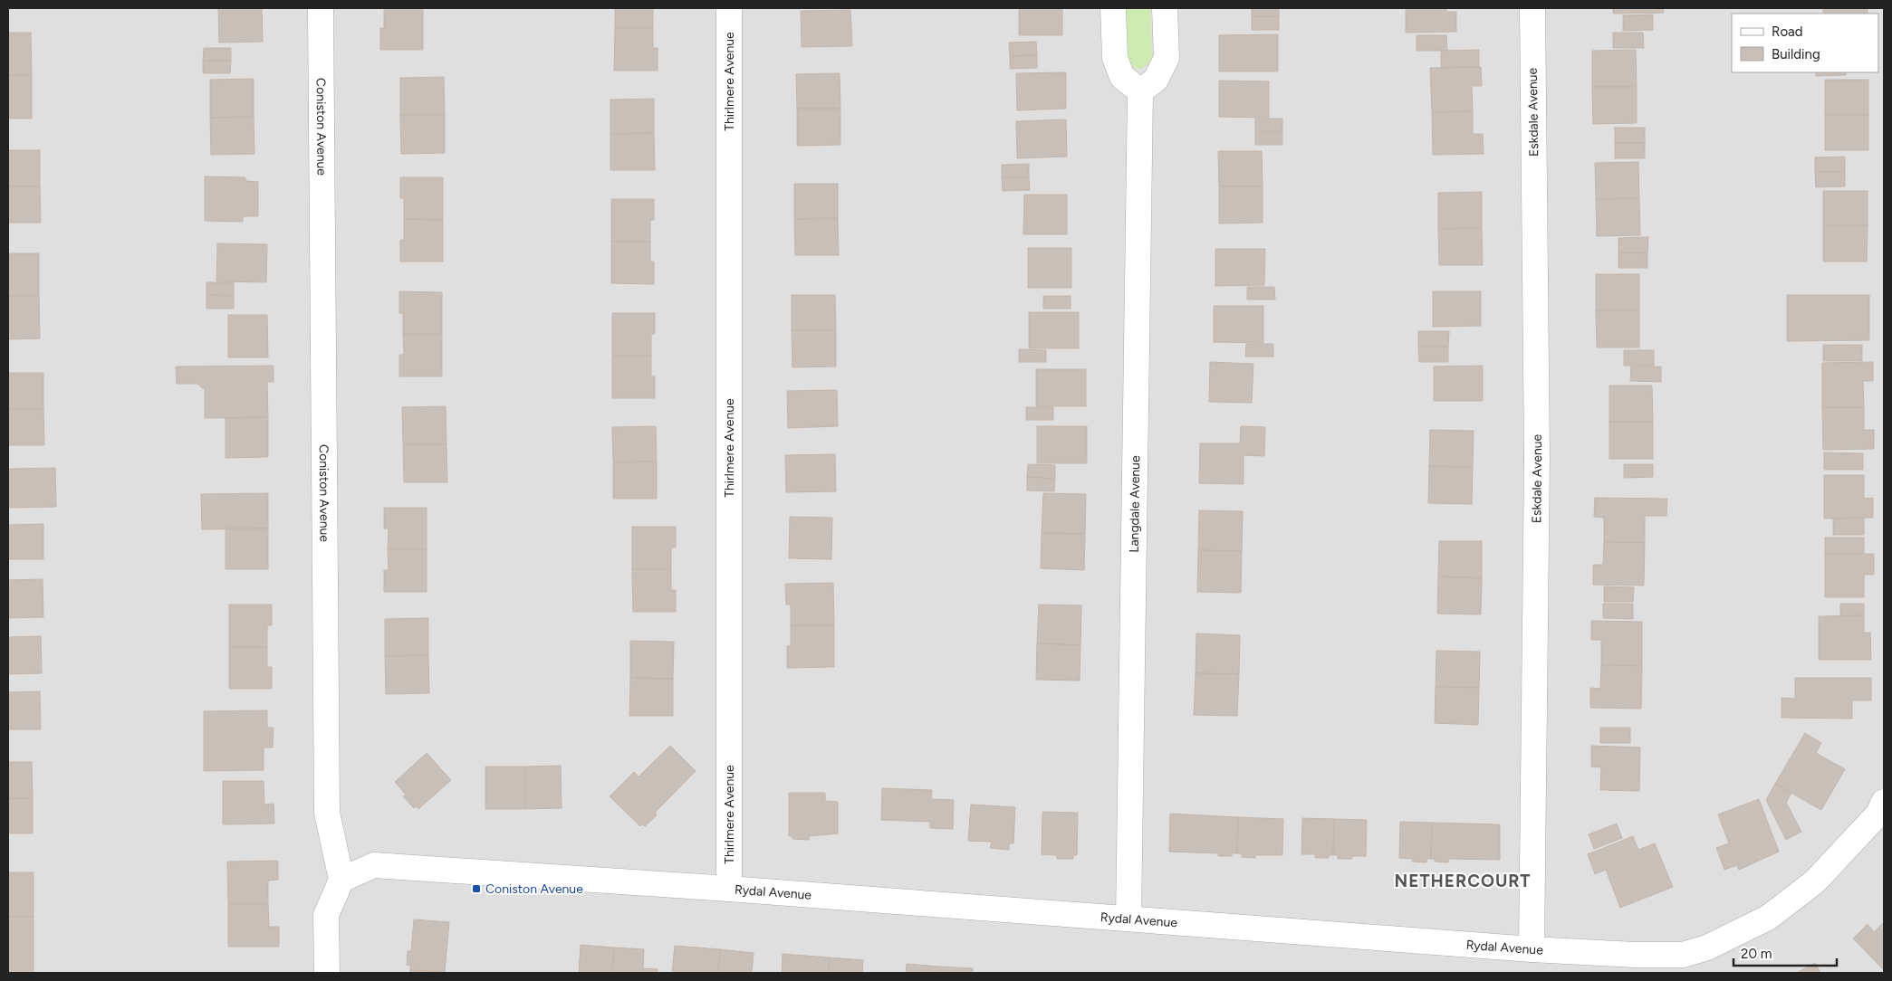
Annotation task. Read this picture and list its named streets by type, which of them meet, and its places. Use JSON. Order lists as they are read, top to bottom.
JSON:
{
  "streets": {
    "street": [
      "Thirlmere Avenue",
      "Eskdale Avenue",
      "Coniston Avenue",
      "Langdale Avenue",
      "Rydal Avenue"
    ]
  },
  "crossings": [
    ["Thirlmere Avenue", "Rydal Avenue"],
    ["Eskdale Avenue", "Rydal Avenue"],
    ["Coniston Avenue", "Rydal Avenue"],
    ["Langdale Avenue", "Rydal Avenue"]
  ],
  "districts": ["NETHERCOURT"],
  "places": {
    "transit": ["Coniston Avenue"]
  },
  "legend": ["Road", "Building"],
  "scale_bar": "20 m"
}
